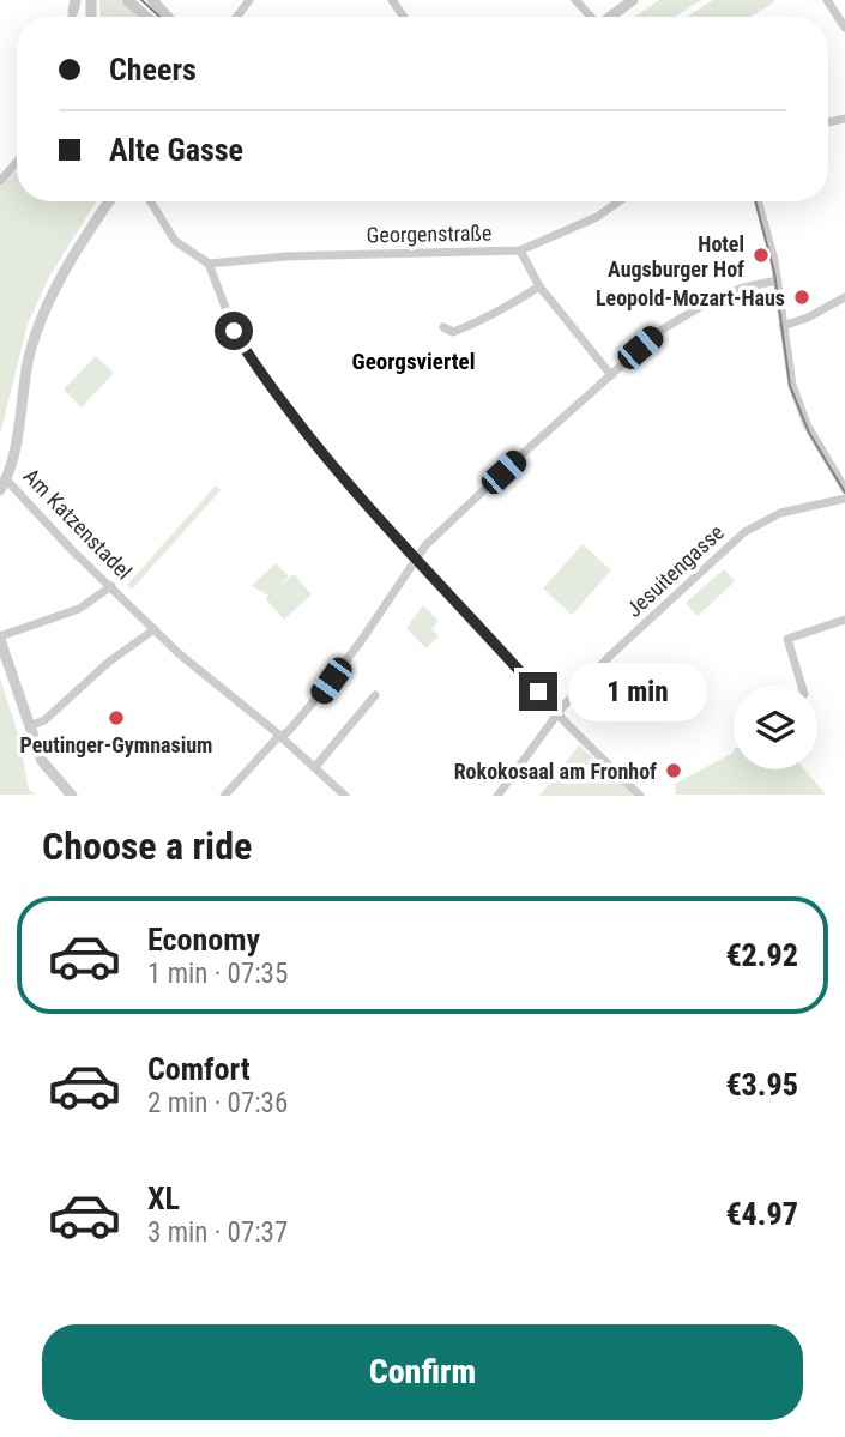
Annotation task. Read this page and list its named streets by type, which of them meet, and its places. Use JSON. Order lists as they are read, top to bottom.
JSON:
{
  "streets": {
    "street": ["Georgenstraße", "Am Katzenstadel", "Jesuitengasse"]
  },
  "districts": ["Georgsviertel"],
  "places": [
    "Hotel Augsburger Hof",
    "Leopold-Mozart-Haus",
    "Peutinger-Gymnasium",
    "Rokokosaal am Fronhof"
  ],
  "page": {
    "banner": ["Cheers", "Alte Gasse"],
    "bubble": "1 min",
    "heading": "Choose a ride",
    "list": [
      {
        "name": "Economy",
        "note": "1 min · 07:35",
        "value": "€2.92"
      },
      {
        "name": "Comfort",
        "note": "2 min · 07:36",
        "value": "€3.95"
      },
      {
        "name": "XL",
        "note": "3 min · 07:37",
        "value": "€4.97"
      }
    ],
    "buttons": "Confirm"
  }
}
